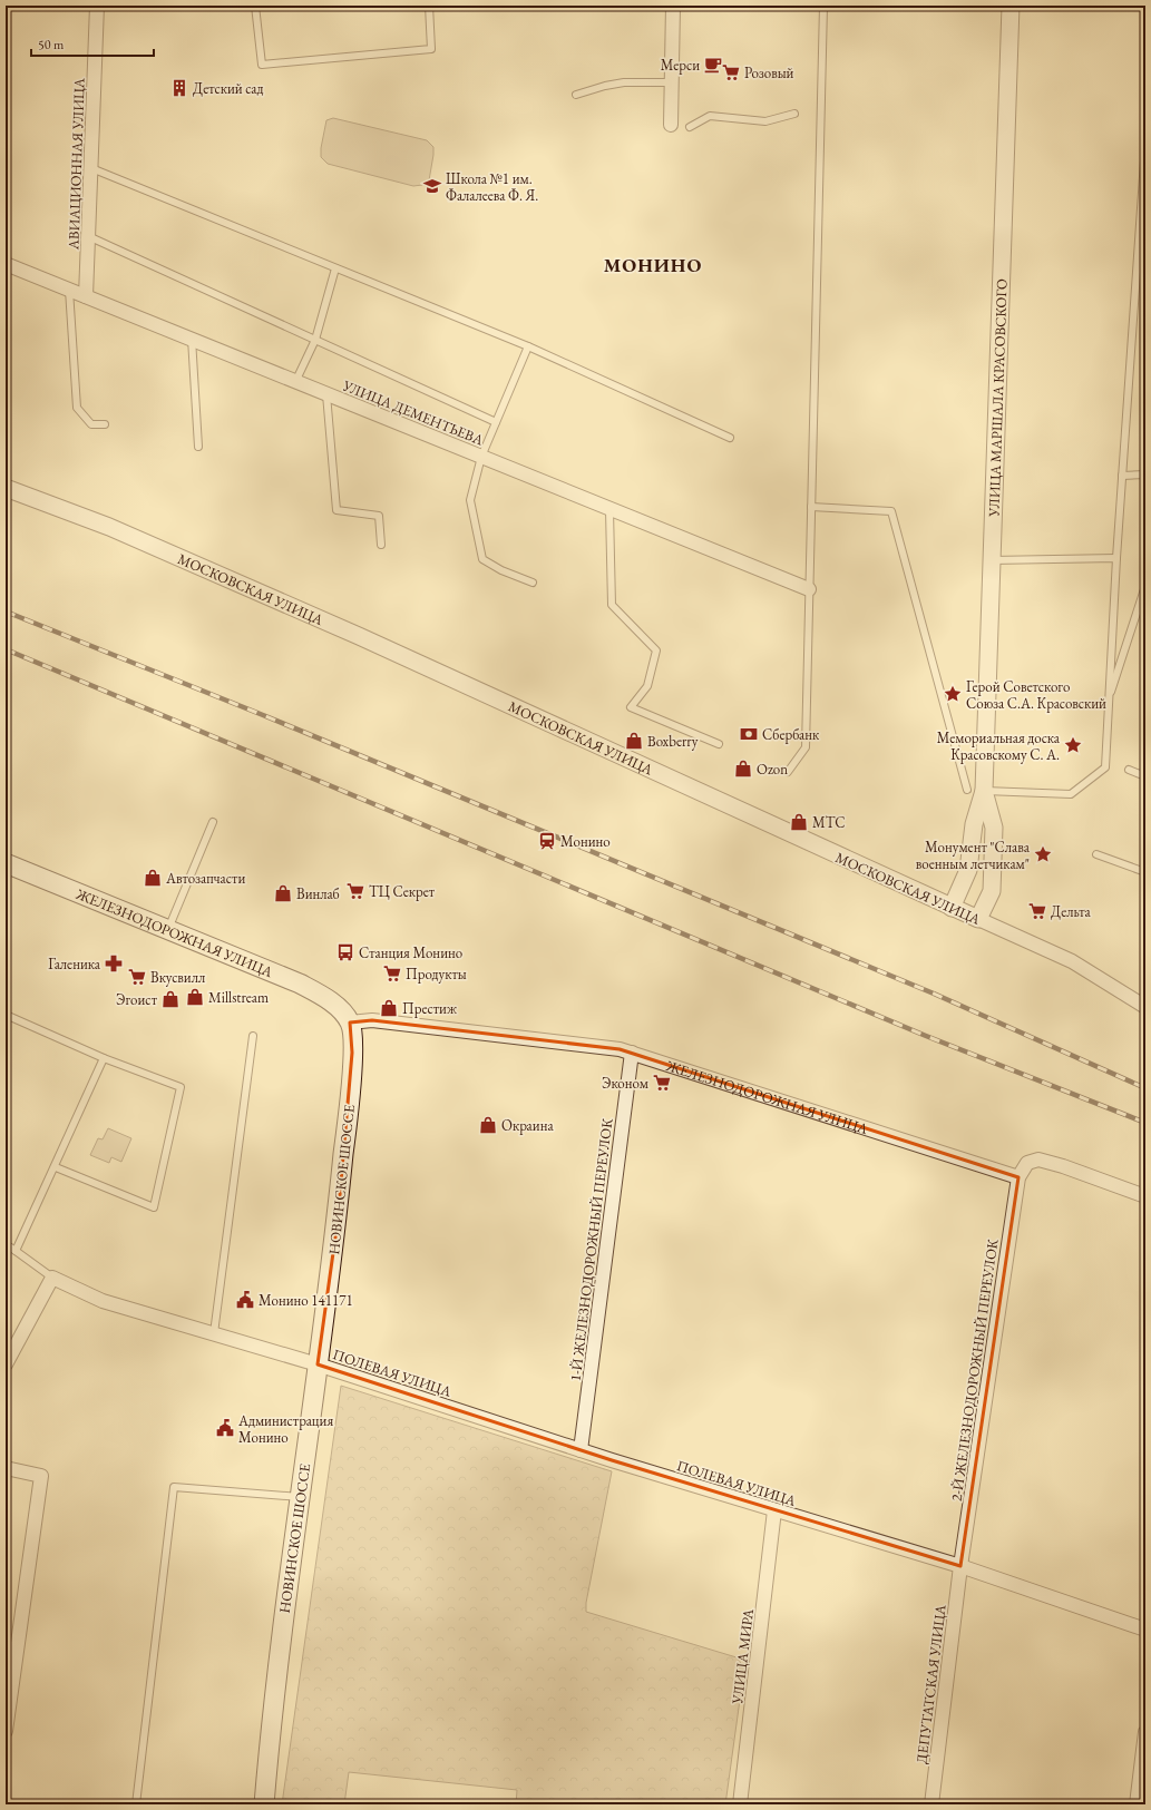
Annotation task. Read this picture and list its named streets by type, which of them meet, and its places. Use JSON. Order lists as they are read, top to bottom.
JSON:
{
  "streets": {
    "main road": ["ЖЕЛЕЗНОДОРОЖНАЯ УЛИЦА", "НОВИНСКОЕ ШОССЕ"],
    "street": [
      "АВИАЦИОННАЯ УЛИЦА",
      "УЛИЦА МАРШАЛА КРАСОВСКОГО",
      "УЛИЦА ДЕМЕНТЬЕВА",
      "МОСКОВСКАЯ УЛИЦА",
      "1-Й ЖЕЛЕЗНОДОРОЖНЫЙ ПЕРЕУЛОК",
      "2-Й ЖЕЛЕЗНОДОРОЖНЫЙ ПЕРЕУЛОК",
      "ПОЛЕВАЯ УЛИЦА",
      "УЛИЦА МИРА",
      "ДЕПУТАТСКАЯ УЛИЦА"
    ]
  },
  "crossings": [
    ["АВИАЦИОННАЯ УЛИЦА", "УЛИЦА ДЕМЕНТЬЕВА"],
    ["УЛИЦА МАРШАЛА КРАСОВСКОГО", "МОСКОВСКАЯ УЛИЦА"],
    ["ЖЕЛЕЗНОДОРОЖНАЯ УЛИЦА", "НОВИНСКОЕ ШОССЕ"],
    ["ЖЕЛЕЗНОДОРОЖНАЯ УЛИЦА", "1-Й ЖЕЛЕЗНОДОРОЖНЫЙ ПЕРЕУЛОК"],
    ["ЖЕЛЕЗНОДОРОЖНАЯ УЛИЦА", "2-Й ЖЕЛЕЗНОДОРОЖНЫЙ ПЕРЕУЛОК"],
    ["НОВИНСКОЕ ШОССЕ", "ПОЛЕВАЯ УЛИЦА"],
    ["1-Й ЖЕЛЕЗНОДОРОЖНЫЙ ПЕРЕУЛОК", "ПОЛЕВАЯ УЛИЦА"],
    ["2-Й ЖЕЛЕЗНОДОРОЖНЫЙ ПЕРЕУЛОК", "ПОЛЕВАЯ УЛИЦА"],
    ["2-Й ЖЕЛЕЗНОДОРОЖНЫЙ ПЕРЕУЛОК", "ДЕПУТАТСКАЯ УЛИЦА"],
    ["ПОЛЕВАЯ УЛИЦА", "УЛИЦА МИРА"],
    ["ПОЛЕВАЯ УЛИЦА", "ДЕПУТАТСКАЯ УЛИЦА"]
  ],
  "districts": ["МОНИНО"],
  "places": {
    "cafe": ["Мерси"],
    "supermarket": [
      "Розовый",
      "ТЦ Секрет",
      "Дельта",
      "Продукты",
      "Вкусвилл",
      "Эконом"
    ],
    "building": ["Детский сад"],
    "school or university": ["Школа №1 им. Фалалеева Ф. Я."],
    "place": ["Герой Советского Союза С.А. Красовский", "Мемориальная доска Красовскому С. А.", "Монумент \"Слава военным летчикам\""],
    "bank": ["Сбербанк"],
    "shop": [
      "Boxberry",
      "Ozon",
      "МТС",
      "Автозапчасти",
      "Винлаб",
      "Millstream",
      "Эгоист",
      "Престиж",
      "Окраина"
    ],
    "station": ["Монино"],
    "bus stop": ["Станция Монино"],
    "pharmacy": ["Галеника"],
    "public building": ["Монино 141171", "Администрация Монино"]
  },
  "scale_bar": "50 m"
}
